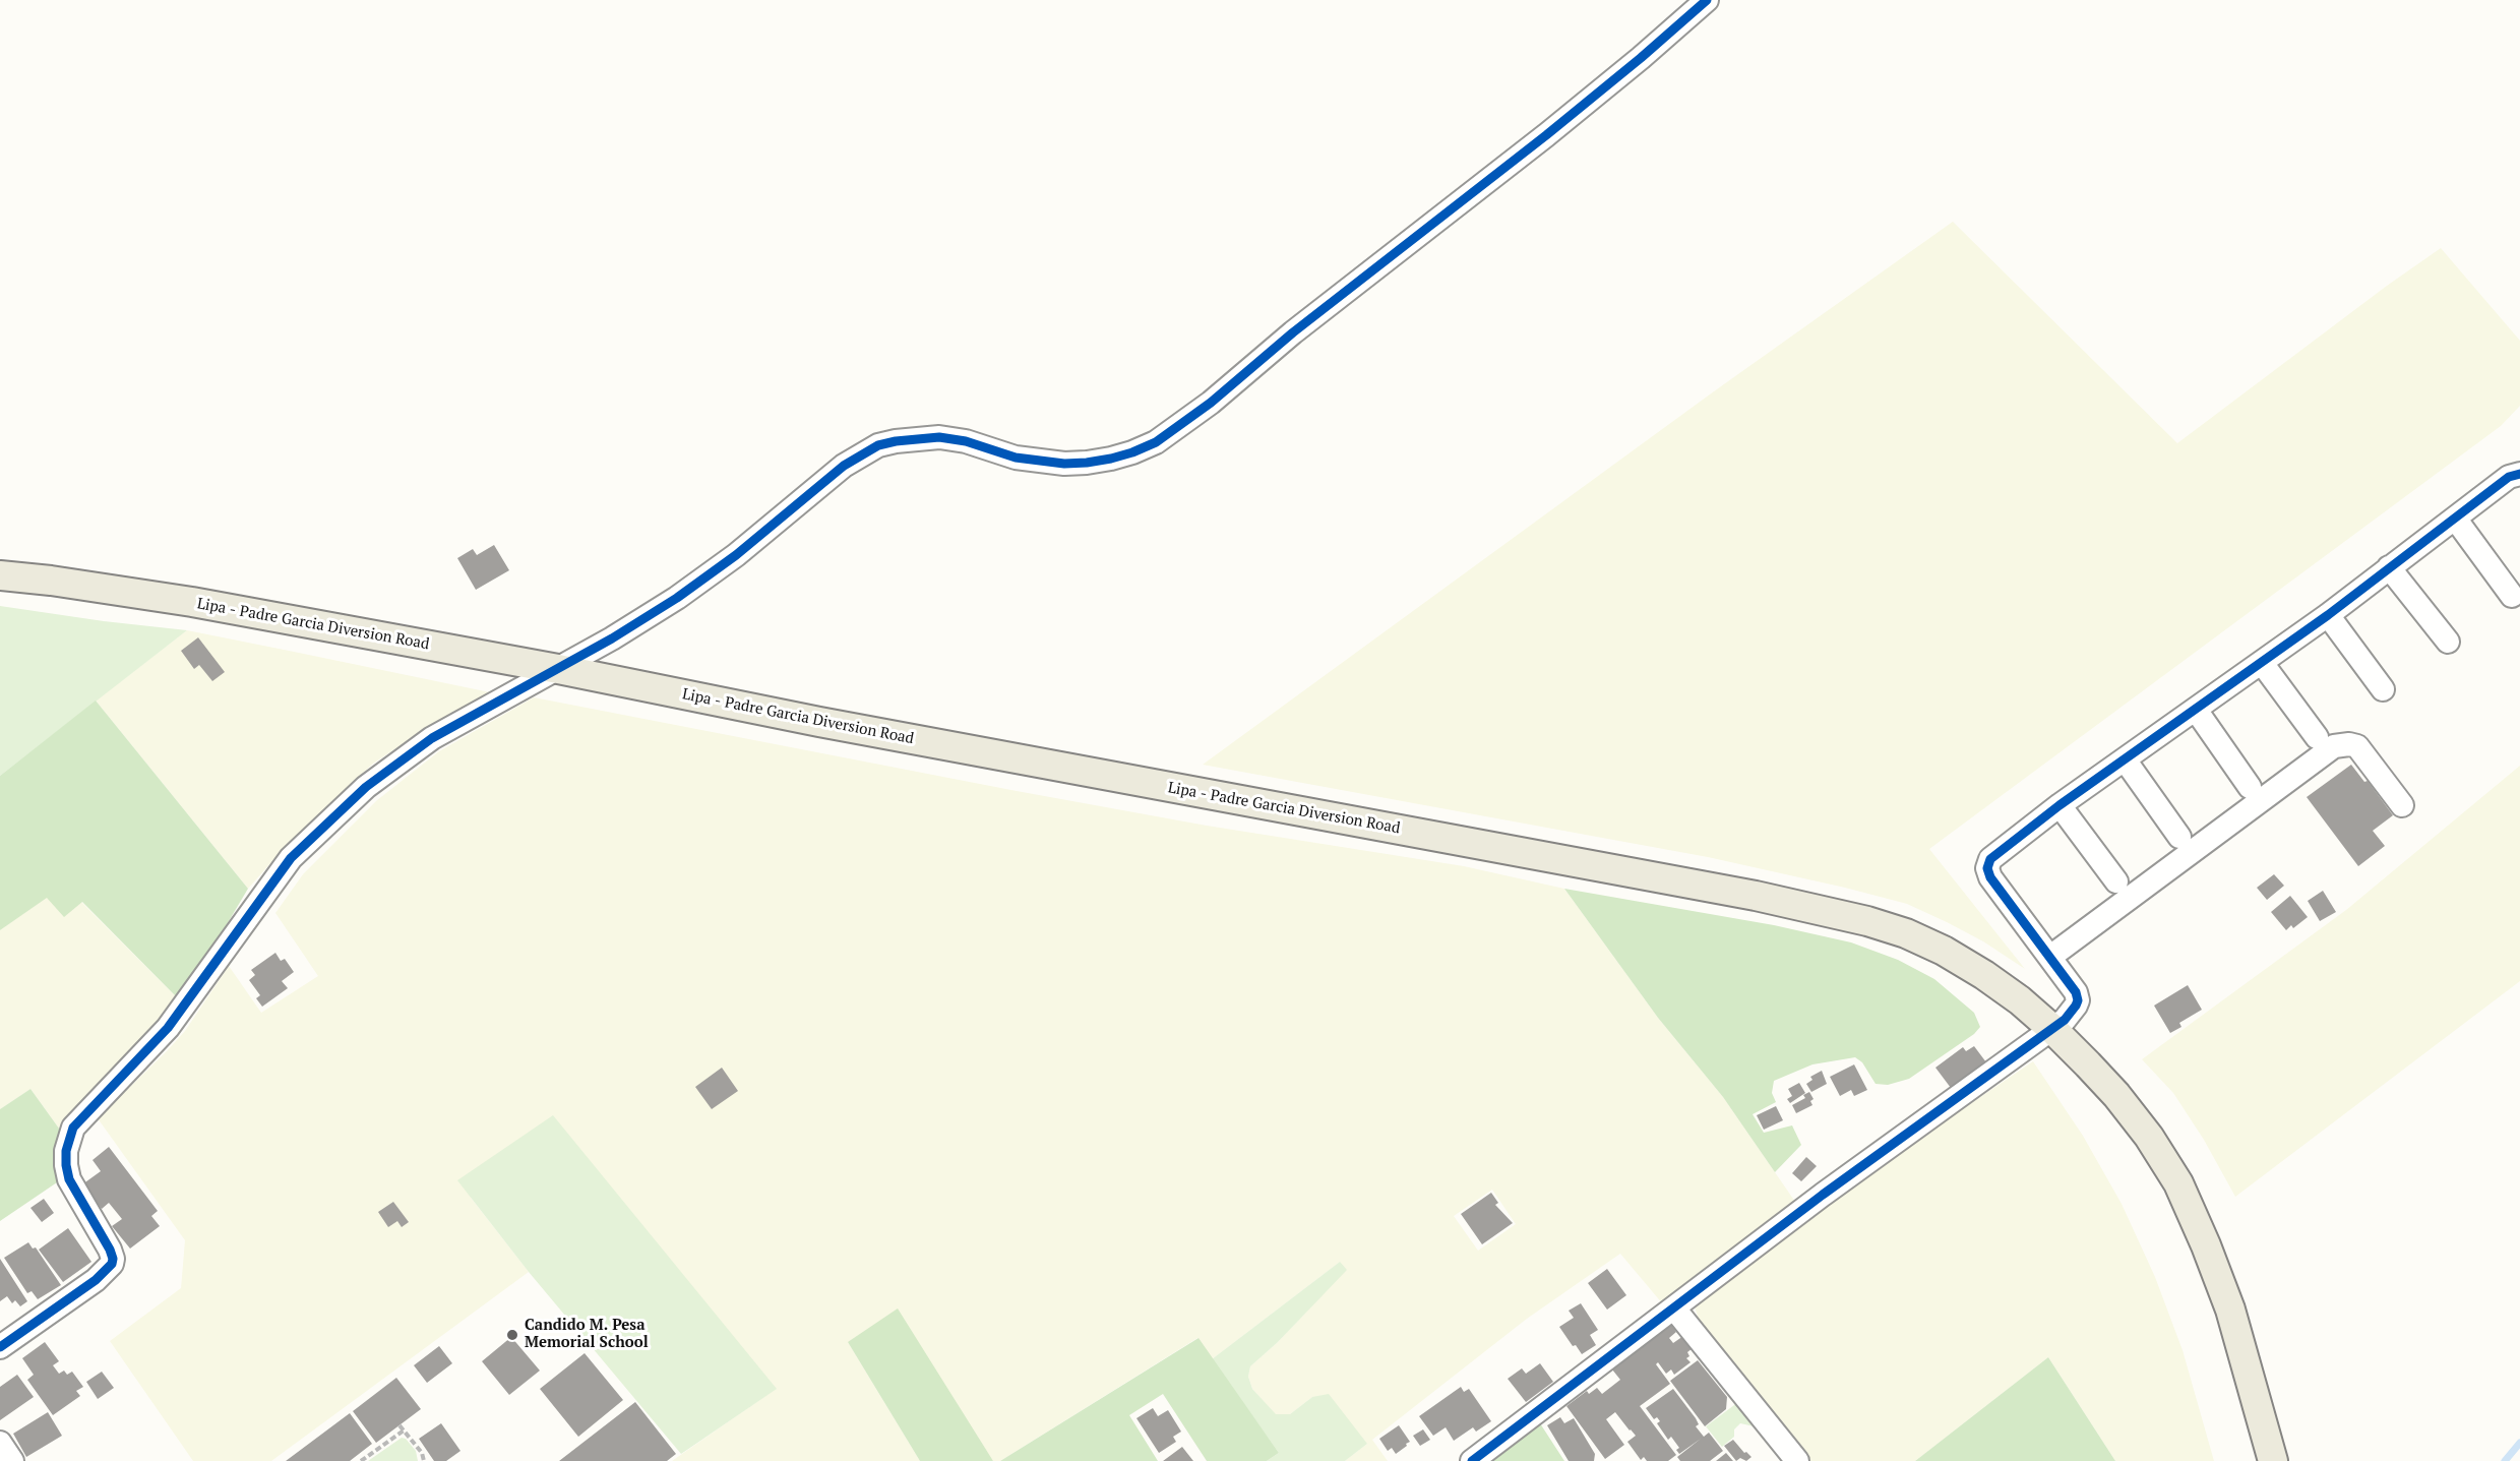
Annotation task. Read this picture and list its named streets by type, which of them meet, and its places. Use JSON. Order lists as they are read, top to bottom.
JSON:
{
  "streets": {
    "main road": ["Lipa - Padre Garcia Diversion Road"]
  },
  "places": ["Candido M. Pesa Memorial School"]
}
